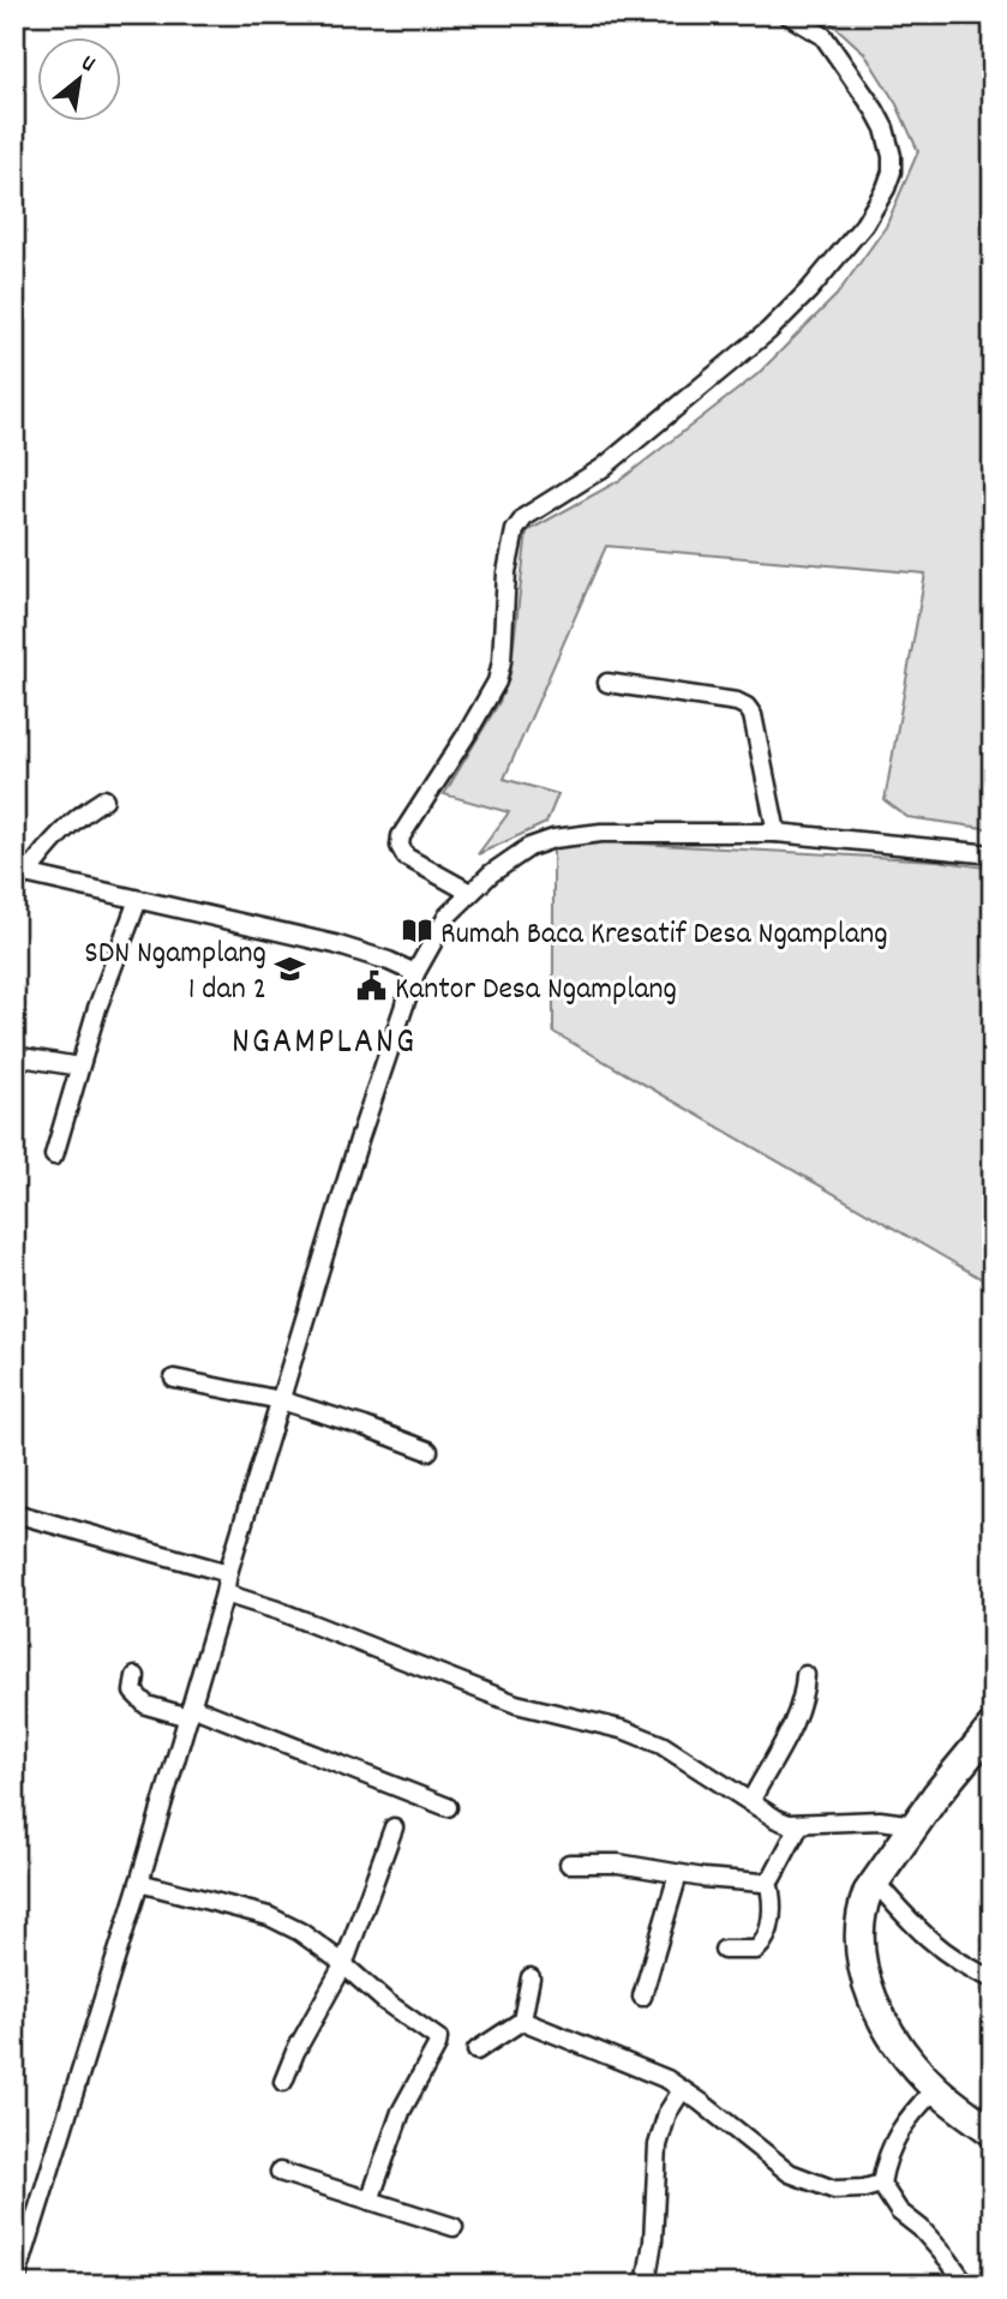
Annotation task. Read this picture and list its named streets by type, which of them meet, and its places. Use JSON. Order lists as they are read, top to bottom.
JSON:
{
  "districts": ["NGAMPLANG"],
  "places": {
    "library": ["Rumah Baca Kresatif Desa Ngamplang"],
    "school or university": ["SDN Ngamplang 1 dan 2"],
    "public building": ["Kantor Desa Ngamplang"]
  },
  "north": "top right"
}
